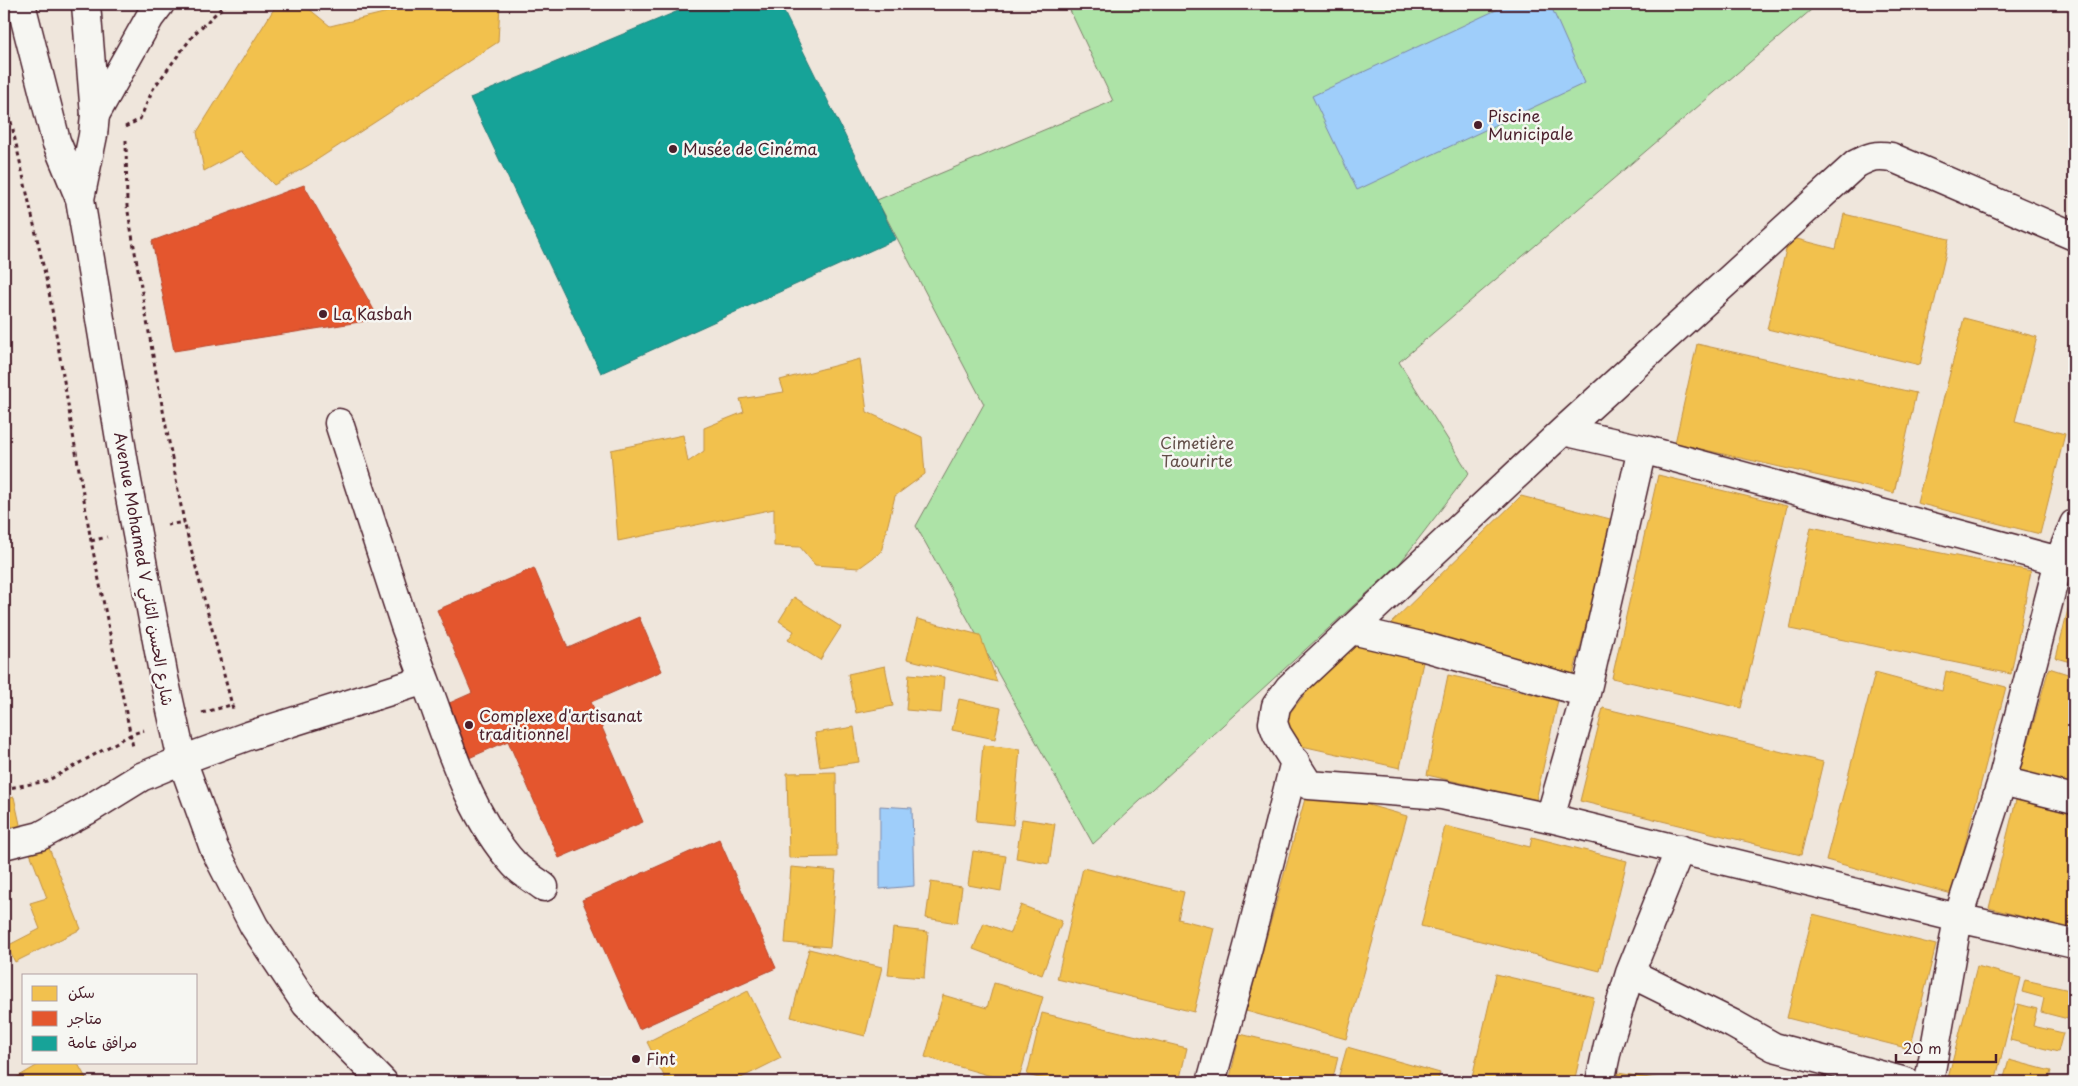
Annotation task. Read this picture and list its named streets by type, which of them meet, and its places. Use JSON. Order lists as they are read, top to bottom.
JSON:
{
  "streets": {
    "street": ["Avenue Mohamed V شارع الحسن الثاني"]
  },
  "parks": ["Cimetière Taourirte"],
  "places": [
    "Piscine Municipale",
    "Musée de Cinéma",
    "La Kasbah",
    "Complexe d'artisanat traditionnel",
    "Fint"
  ],
  "legend": ["سكن", "متاجر", "مرافق عامة"],
  "scale_bar": "20 m"
}
